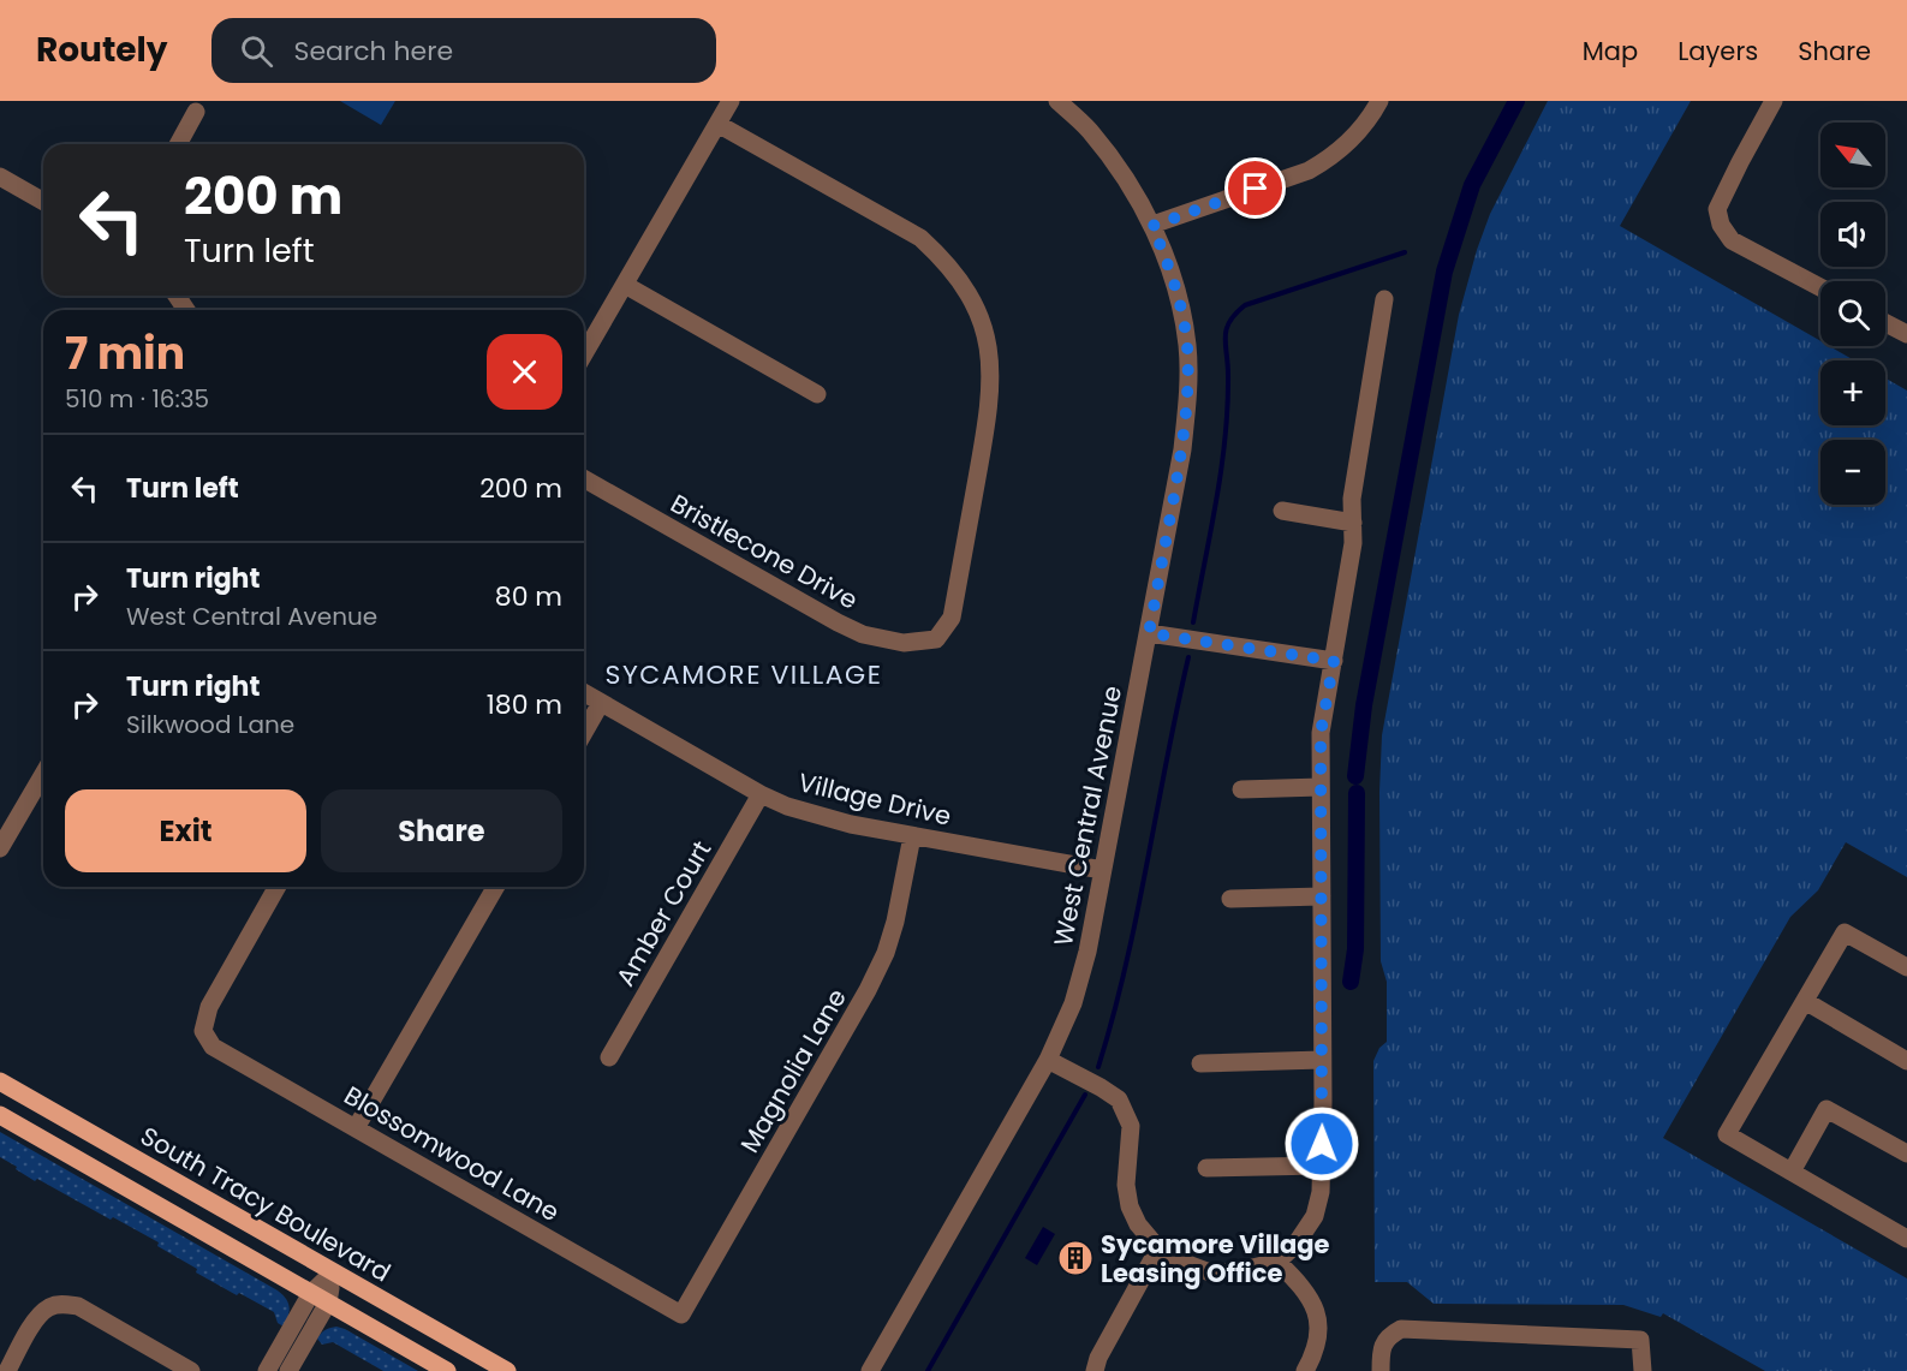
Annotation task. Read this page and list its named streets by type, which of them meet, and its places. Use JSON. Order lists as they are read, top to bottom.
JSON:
{
  "streets": {
    "main road": ["South Tracy Boulevard"],
    "street": [
      "Bristlecone Drive",
      "Village Drive",
      "West Central Avenue",
      "Amber Court",
      "Magnolia Lane",
      "Blossomwood Lane"
    ]
  },
  "crossings": [
    ["Village Drive", "West Central Avenue"],
    ["Village Drive", "Amber Court"],
    ["Village Drive", "Magnolia Lane"],
    ["Magnolia Lane", "Blossomwood Lane"]
  ],
  "districts": ["SYCAMORE VILLAGE"],
  "places": {
    "building": ["Sycamore Village Leasing Office"]
  },
  "north": "top left",
  "page": {
    "header": "Routely",
    "search": "Search here",
    "nav": ["Map", "Layers", "Share"],
    "map_buttons": ["+", "−"],
    "turn": ["200 m", "Turn left"],
    "heading": ["7 min", "510 m · 16:35"],
    "list": [
      {
        "name": "Turn left",
        "value": "200 m"
      },
      {
        "name": "Turn right",
        "note": "West Central Avenue",
        "value": "80 m"
      },
      {
        "name": "Turn right",
        "note": "Silkwood Lane",
        "value": "180 m"
      }
    ],
    "buttons": ["Exit", "Share"]
  }
}
